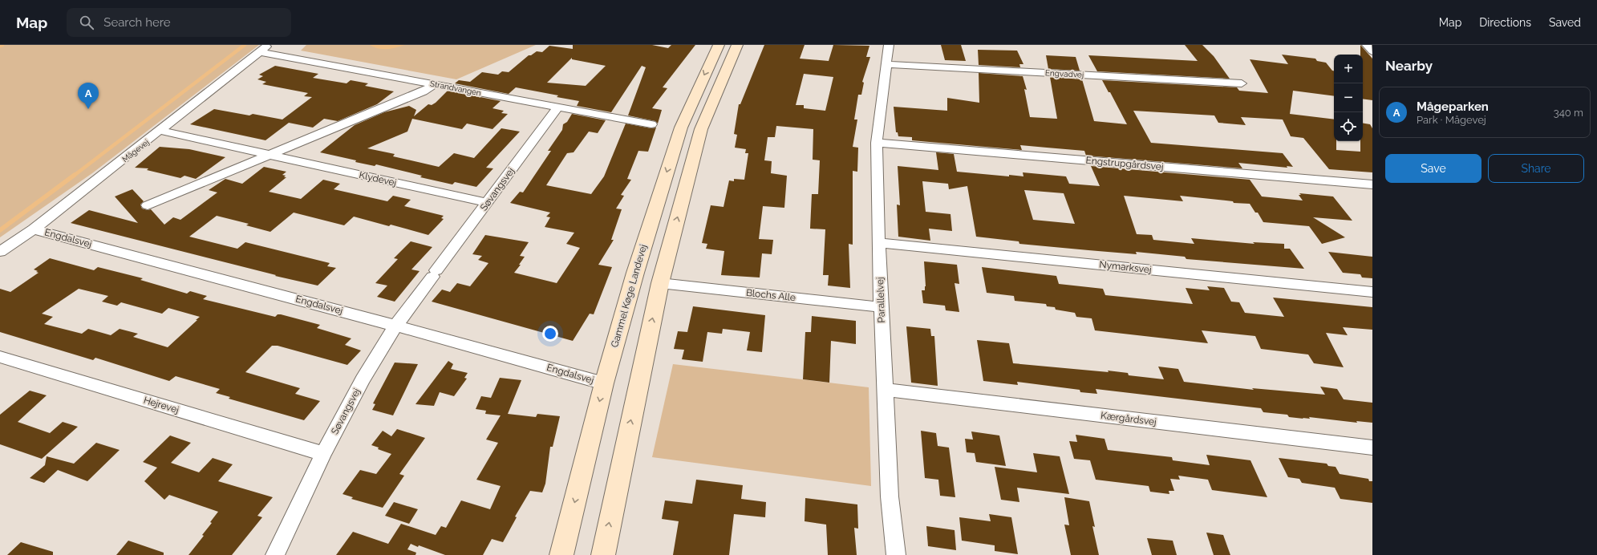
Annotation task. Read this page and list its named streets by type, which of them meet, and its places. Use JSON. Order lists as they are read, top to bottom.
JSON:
{
  "streets": {
    "main road": ["Gammel Køge Landevej"],
    "street": [
      "Engvadvej",
      "Strandvangen",
      "Mågevej",
      "Engstrupgårdsvej",
      "Klydevej",
      "Søvangsvej",
      "Engdalsvej",
      "Nymarksvej",
      "Blochs Alle",
      "Parallelvej",
      "Hejrevej",
      "Kærgårdsvej"
    ]
  },
  "crossings": [
    ["Engvadvej", "Parallelvej"],
    ["Strandvangen", "Mågevej"],
    ["Strandvangen", "Søvangsvej"],
    ["Mågevej", "Klydevej"],
    ["Mågevej", "Engdalsvej"],
    ["Engstrupgårdsvej", "Parallelvej"],
    ["Klydevej", "Søvangsvej"],
    ["Søvangsvej", "Engdalsvej"],
    ["Søvangsvej", "Hejrevej"],
    ["Engdalsvej", "Gammel Køge Landevej"],
    ["Nymarksvej", "Parallelvej"],
    ["Blochs Alle", "Parallelvej"],
    ["Parallelvej", "Kærgårdsvej"]
  ],
  "page": {
    "header": "Map",
    "search": "Search here",
    "nav": ["Map", "Directions", "Saved"],
    "heading": "Nearby",
    "map_buttons": ["+", "−"],
    "pins": "A",
    "list": [
      {
        "mark": "A",
        "name": "Mågeparken",
        "note": "Park · Mågevej",
        "value": "340 m"
      }
    ],
    "buttons": ["Save", "Share"]
  }
}
